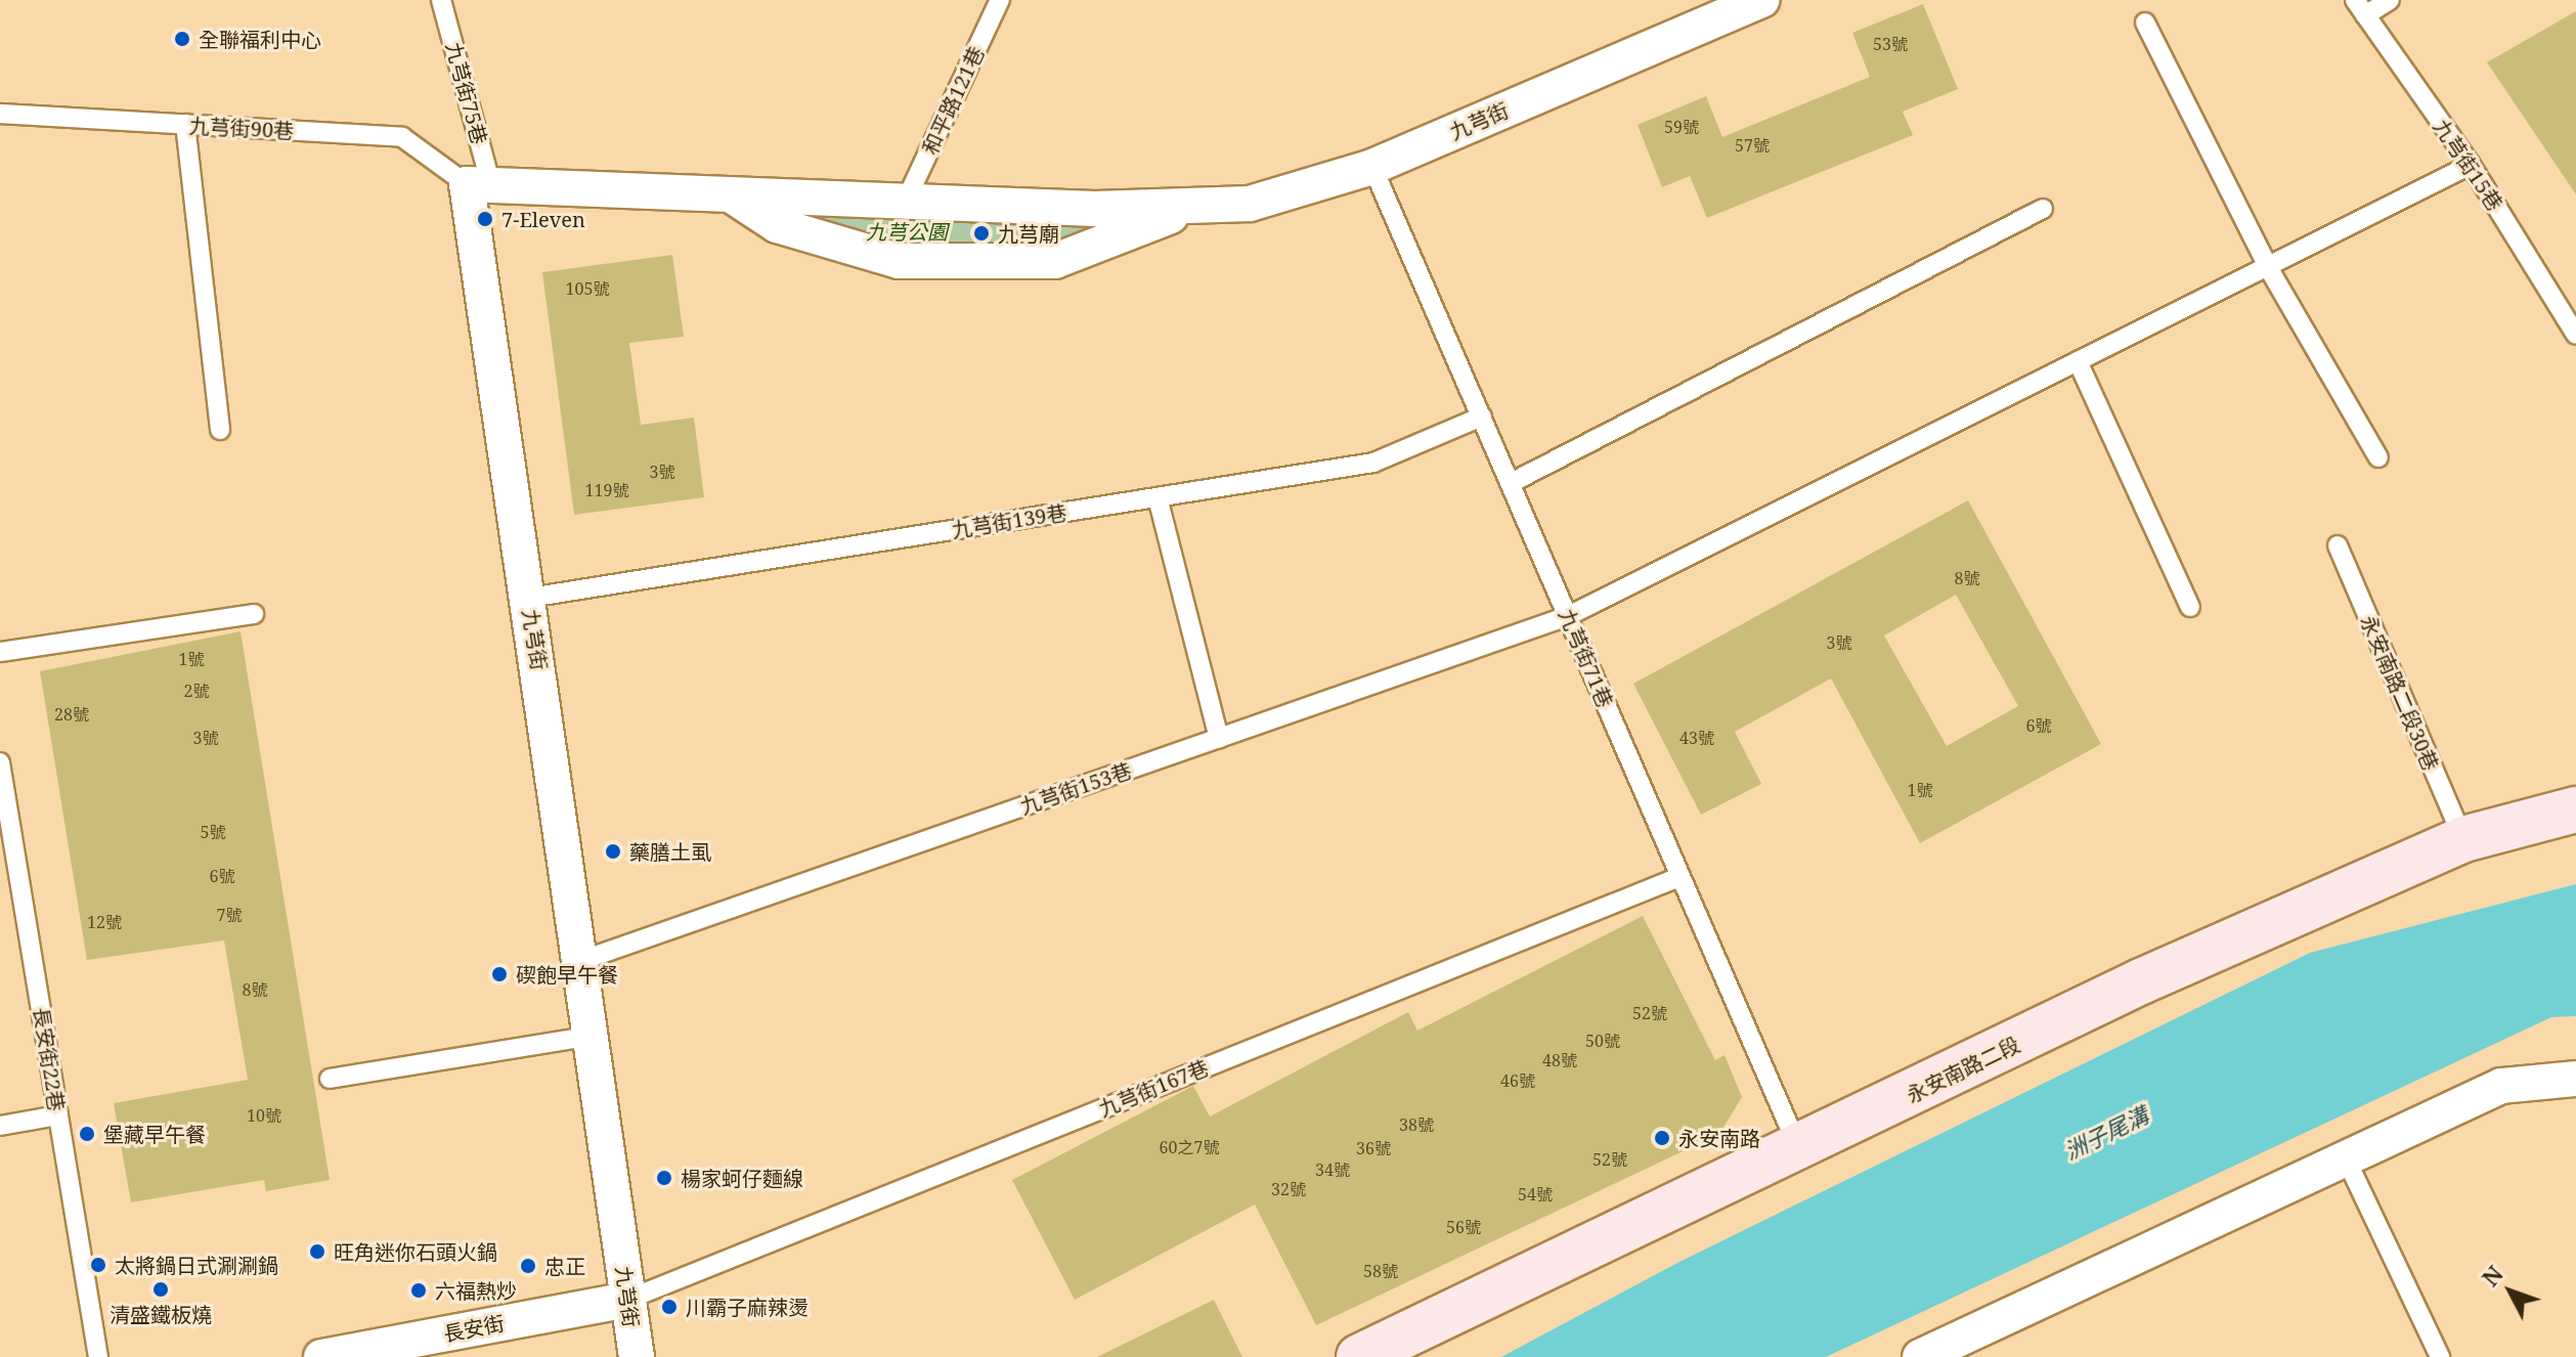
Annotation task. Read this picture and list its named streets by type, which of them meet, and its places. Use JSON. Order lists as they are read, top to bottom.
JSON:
{
  "streets": {
    "main road": ["永安南路二段"],
    "street": ["九芎街", "長安街"],
    "lane": [
      "九芎街75巷",
      "和平路121巷",
      "九芎街90巷",
      "九芎街15巷",
      "九芎街139巷",
      "九芎街71巷",
      "永安南路二段30巷",
      "九芎街153巷",
      "長安街22巷",
      "九芎街167巷"
    ]
  },
  "crossings": [
    ["九芎街75巷", "九芎街"],
    ["九芎街75巷", "九芎街90巷"],
    ["和平路121巷", "九芎街"],
    ["九芎街", "九芎街90巷"],
    ["九芎街", "九芎街139巷"],
    ["九芎街", "九芎街71巷"],
    ["九芎街", "九芎街153巷"],
    ["九芎街", "九芎街167巷"],
    ["九芎街", "長安街"],
    ["九芎街15巷", "九芎街153巷"],
    ["九芎街139巷", "九芎街71巷"],
    ["九芎街71巷", "九芎街153巷"],
    ["九芎街71巷", "永安南路二段"],
    ["九芎街71巷", "九芎街167巷"],
    ["永安南路二段30巷", "永安南路二段"],
    ["九芎街167巷", "長安街"]
  ],
  "water": ["洲子尾溝"],
  "parks": ["九芎公園"],
  "places": [
    "全聯福利中心",
    "7-Eleven",
    "九芎廟",
    "藥膳土虱",
    "碶飽早午餐",
    "堡藏早午餐",
    "永安南路",
    "楊家蚵仔麵線",
    "旺角迷你石頭火鍋",
    "太將鍋日式涮涮鍋",
    "忠正",
    "清盛鐵板燒",
    "六福熱炒",
    "川霸子麻辣燙"
  ],
  "house_numbers": [
    "53號",
    "59號",
    "57號",
    "105號",
    "3號",
    "119號",
    "8號",
    "3號",
    "1號",
    "2號",
    "28號",
    "6號",
    "3號",
    "43號",
    "1號",
    "5號",
    "6號",
    "7號",
    "12號",
    "8號",
    "52號",
    "50號",
    "48號",
    "46號",
    "10號",
    "38號",
    "60之7號",
    "36號",
    "52號",
    "34號",
    "32號",
    "54號",
    "56號",
    "58號"
  ],
  "north": "top left"
}
